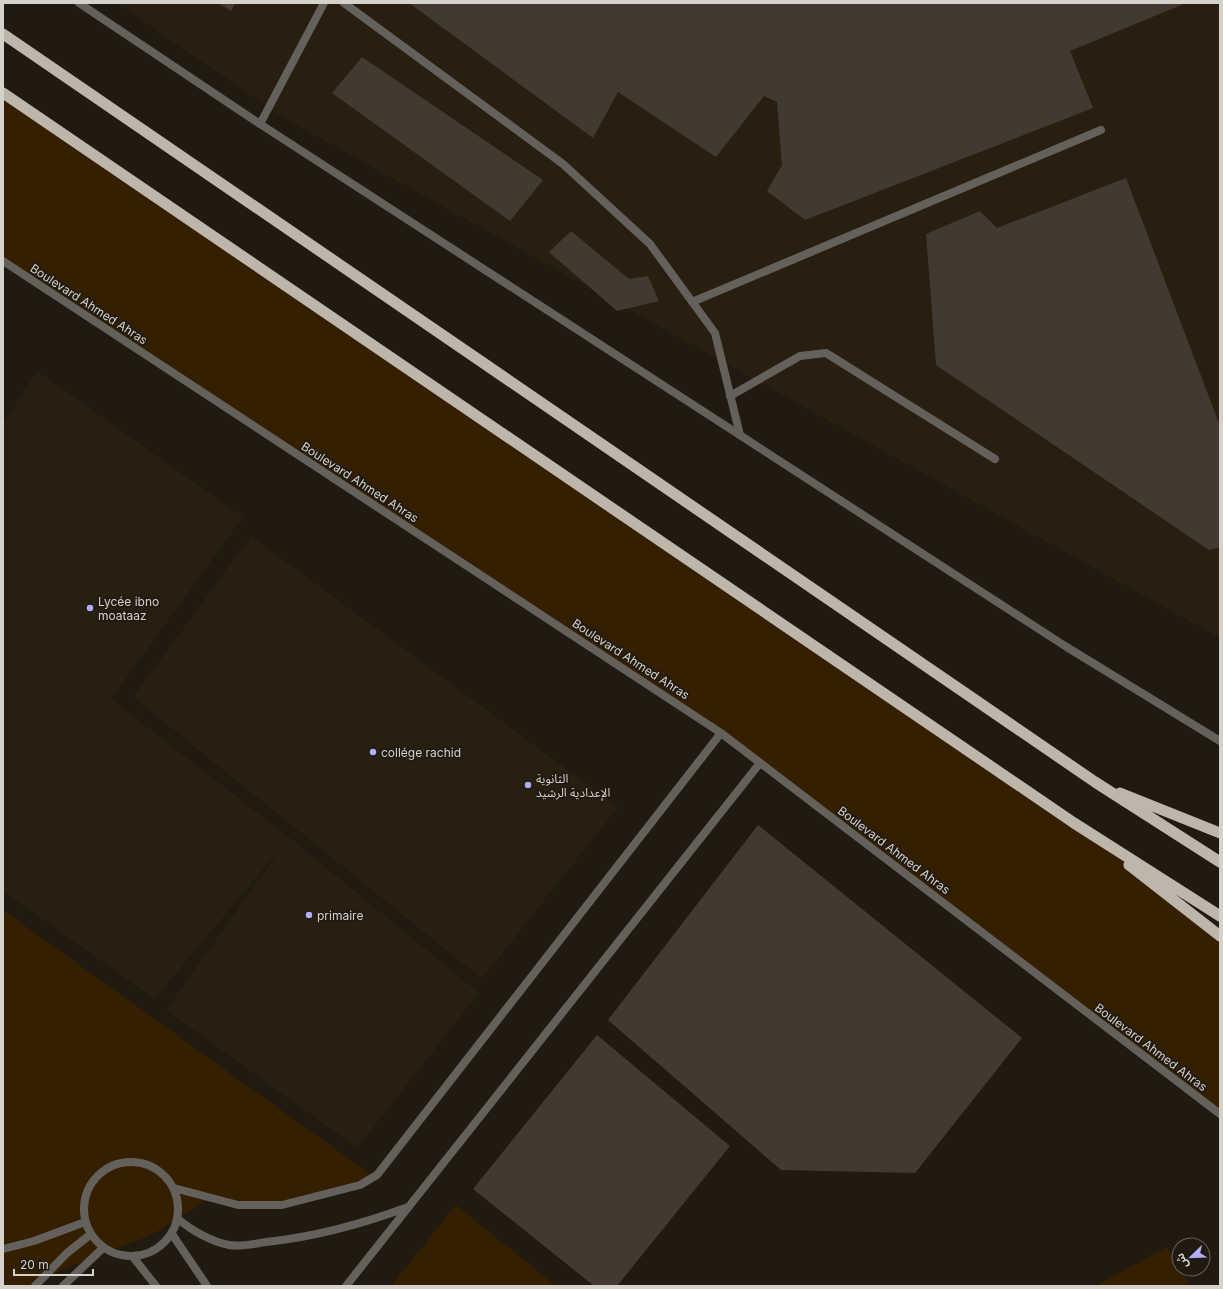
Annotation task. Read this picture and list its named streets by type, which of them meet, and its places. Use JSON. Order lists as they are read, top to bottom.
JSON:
{
  "streets": {
    "street": ["Boulevard Ahmed Ahras"]
  },
  "places": [
    "Lycée ibno moataaz",
    "collége rachid",
    "الثانوية الإعدادية الرشيد",
    "primaire"
  ],
  "scale_bar": "20 m",
  "north": "bottom left"
}
